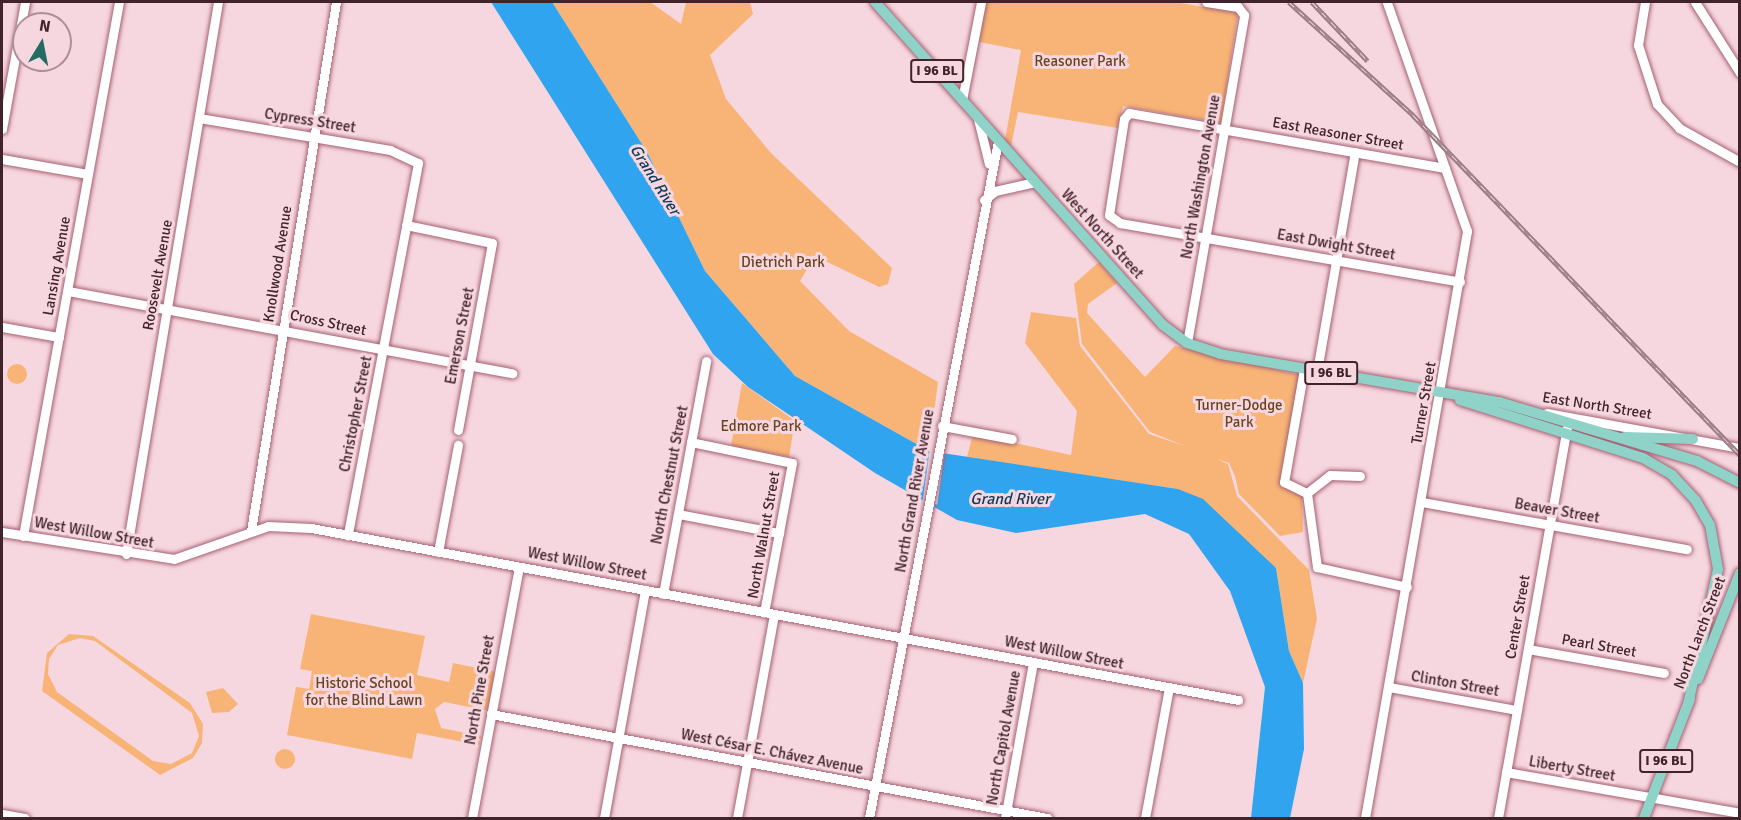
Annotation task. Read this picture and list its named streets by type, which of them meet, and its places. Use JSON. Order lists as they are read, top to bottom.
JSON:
{
  "streets": {
    "main road": [
      "I 96 BL",
      "West North Street",
      "East North Street",
      "North Larch Street"
    ],
    "street": [
      "Cypress Street",
      "East Reasoner Street",
      "North Washington Avenue",
      "East Dwight Street",
      "Knollwood Avenue",
      "Lansing Avenue",
      "Roosevelt Avenue",
      "Cross Street",
      "Emerson Street",
      "Turner Street",
      "Christopher Street",
      "North Chestnut Street",
      "North Grand River Avenue",
      "Beaver Street",
      "West Willow Street",
      "North Walnut Street",
      "Center Street",
      "Pearl Street",
      "Clinton Street",
      "North Pine Street",
      "North Capitol Avenue",
      "West César E. Chávez Avenue",
      "Liberty Street"
    ]
  },
  "crossings": [
    ["I 96 BL", "West North Street"],
    ["I 96 BL", "East North Street"],
    ["I 96 BL", "North Grand River Avenue"],
    ["I 96 BL", "Center Street"],
    ["I 96 BL", "North Larch Street"],
    ["I 96 BL", "Liberty Street"],
    ["Cypress Street", "Knollwood Avenue"],
    ["Cypress Street", "Roosevelt Avenue"],
    ["Cypress Street", "Christopher Street"],
    ["East Reasoner Street", "North Washington Avenue"],
    ["East Reasoner Street", "East Dwight Street"],
    ["East Reasoner Street", "Turner Street"],
    ["North Washington Avenue", "West North Street"],
    ["North Washington Avenue", "East Dwight Street"],
    ["North Washington Avenue", "East North Street"],
    ["West North Street", "East North Street"],
    ["West North Street", "North Grand River Avenue"],
    ["East Dwight Street", "Turner Street"],
    ["Knollwood Avenue", "Cross Street"],
    ["Knollwood Avenue", "West Willow Street"],
    ["Lansing Avenue", "Cross Street"],
    ["Lansing Avenue", "West Willow Street"],
    ["Roosevelt Avenue", "Cross Street"],
    ["Roosevelt Avenue", "West Willow Street"],
    ["Cross Street", "Emerson Street"],
    ["Cross Street", "Christopher Street"],
    ["Emerson Street", "Christopher Street"],
    ["Turner Street", "East North Street"],
    ["Turner Street", "Beaver Street"],
    ["Turner Street", "Clinton Street"],
    ["East North Street", "Center Street"],
    ["Christopher Street", "West Willow Street"],
    ["North Chestnut Street", "West Willow Street"],
    ["North Chestnut Street", "North Walnut Street"],
    ["North Grand River Avenue", "West Willow Street"],
    ["North Grand River Avenue", "West César E. Chávez Avenue"],
    ["Beaver Street", "Center Street"],
    ["West Willow Street", "North Walnut Street"],
    ["West Willow Street", "North Pine Street"],
    ["West Willow Street", "North Capitol Avenue"],
    ["North Walnut Street", "West César E. Chávez Avenue"],
    ["Center Street", "Pearl Street"],
    ["Center Street", "Clinton Street"],
    ["Center Street", "Liberty Street"],
    ["North Pine Street", "West César E. Chávez Avenue"],
    ["North Capitol Avenue", "West César E. Chávez Avenue"]
  ],
  "water": ["Grand River"],
  "parks": [
    "Reasoner Park",
    "Dietrich Park",
    "Turner-Dodge Park",
    "Edmore Park",
    "Historic School for the Blind Lawn"
  ],
  "north": "top"
}
